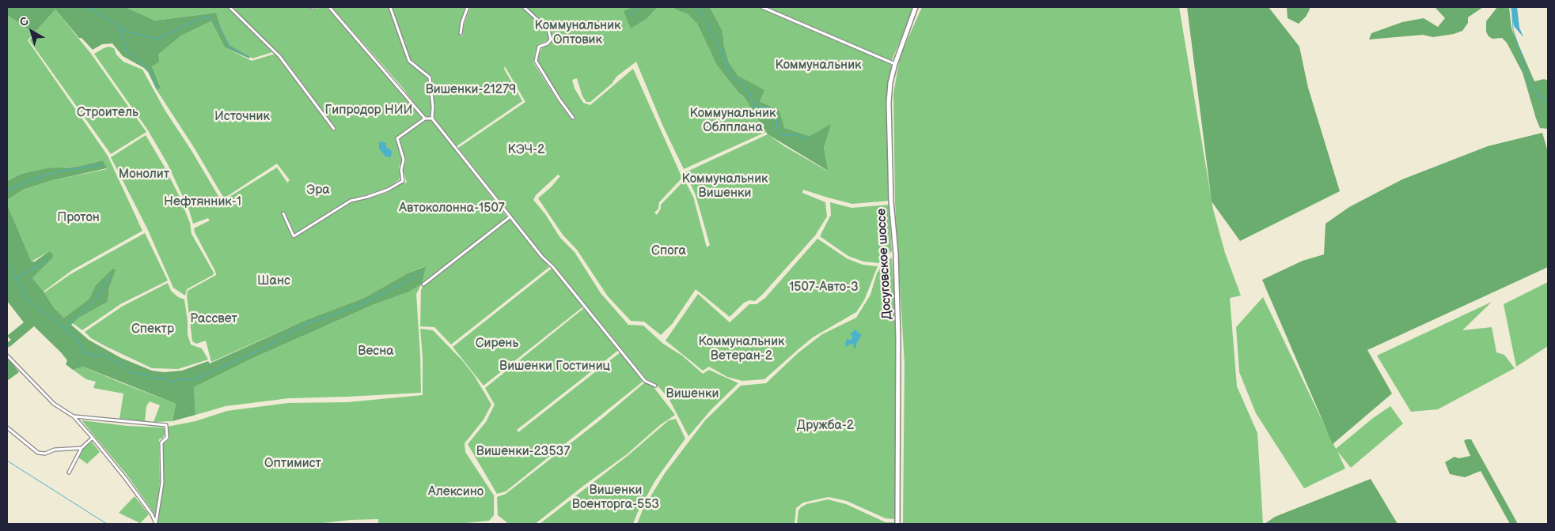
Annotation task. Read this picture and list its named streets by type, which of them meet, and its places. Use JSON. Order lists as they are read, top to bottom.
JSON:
{
  "streets": {
    "main road": ["Досуговское шоссе"]
  },
  "parks": [
    "Коммунальник Оптовик",
    "Коммунальник",
    "Вишенки-21279",
    "Гипродор НИИ",
    "Строитель",
    "Коммунальник Облплана",
    "Источник",
    "КЭЧ-2",
    "Монолит",
    "Коммунальник Вишенки",
    "Эра",
    "Нефтянник-1",
    "Автоколонна-1507",
    "Протон",
    "Спога",
    "Шанс",
    "1507-Авто-3",
    "Рассвет",
    "Спектр",
    "Коммунальник Ветеран-2",
    "Сирень",
    "Весна",
    "Вишенки Гостиниц",
    "Вишенки",
    "Дружба-2",
    "Вишенки-23537",
    "Оптимист",
    "Вишенки Военторга-553",
    "Алексино"
  ],
  "north": "top left"
}
